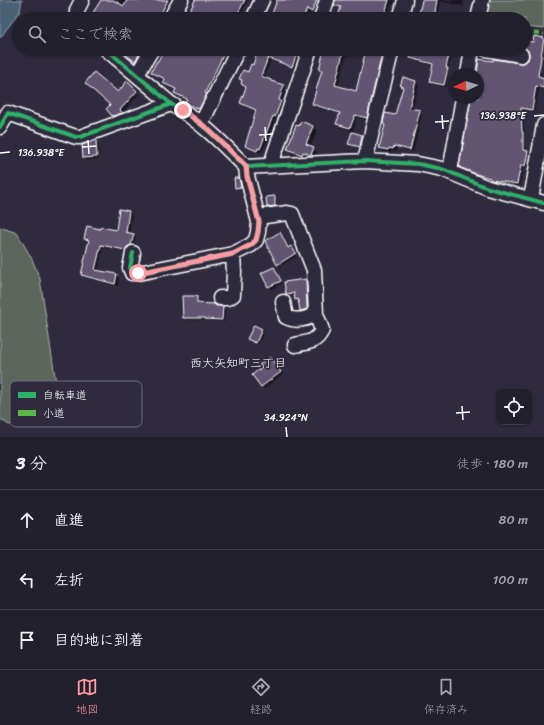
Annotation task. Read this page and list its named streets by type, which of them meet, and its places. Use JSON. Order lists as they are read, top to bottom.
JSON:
{
  "districts": ["西大矢知町三丁目"],
  "legend": ["自転車道", "小道"],
  "north": "left",
  "page": {
    "search": "ここで検索",
    "heading": ["3 分", "徒歩 · 180 m"],
    "list": [
      ["直進", "80 m"],
      ["左折", "100 m"],
      "目的地に到着"
    ],
    "nav": ["地図", "経路", "保存済み"]
  },
  "coordinates": ["136.938°E", "34.924°N"]
}
